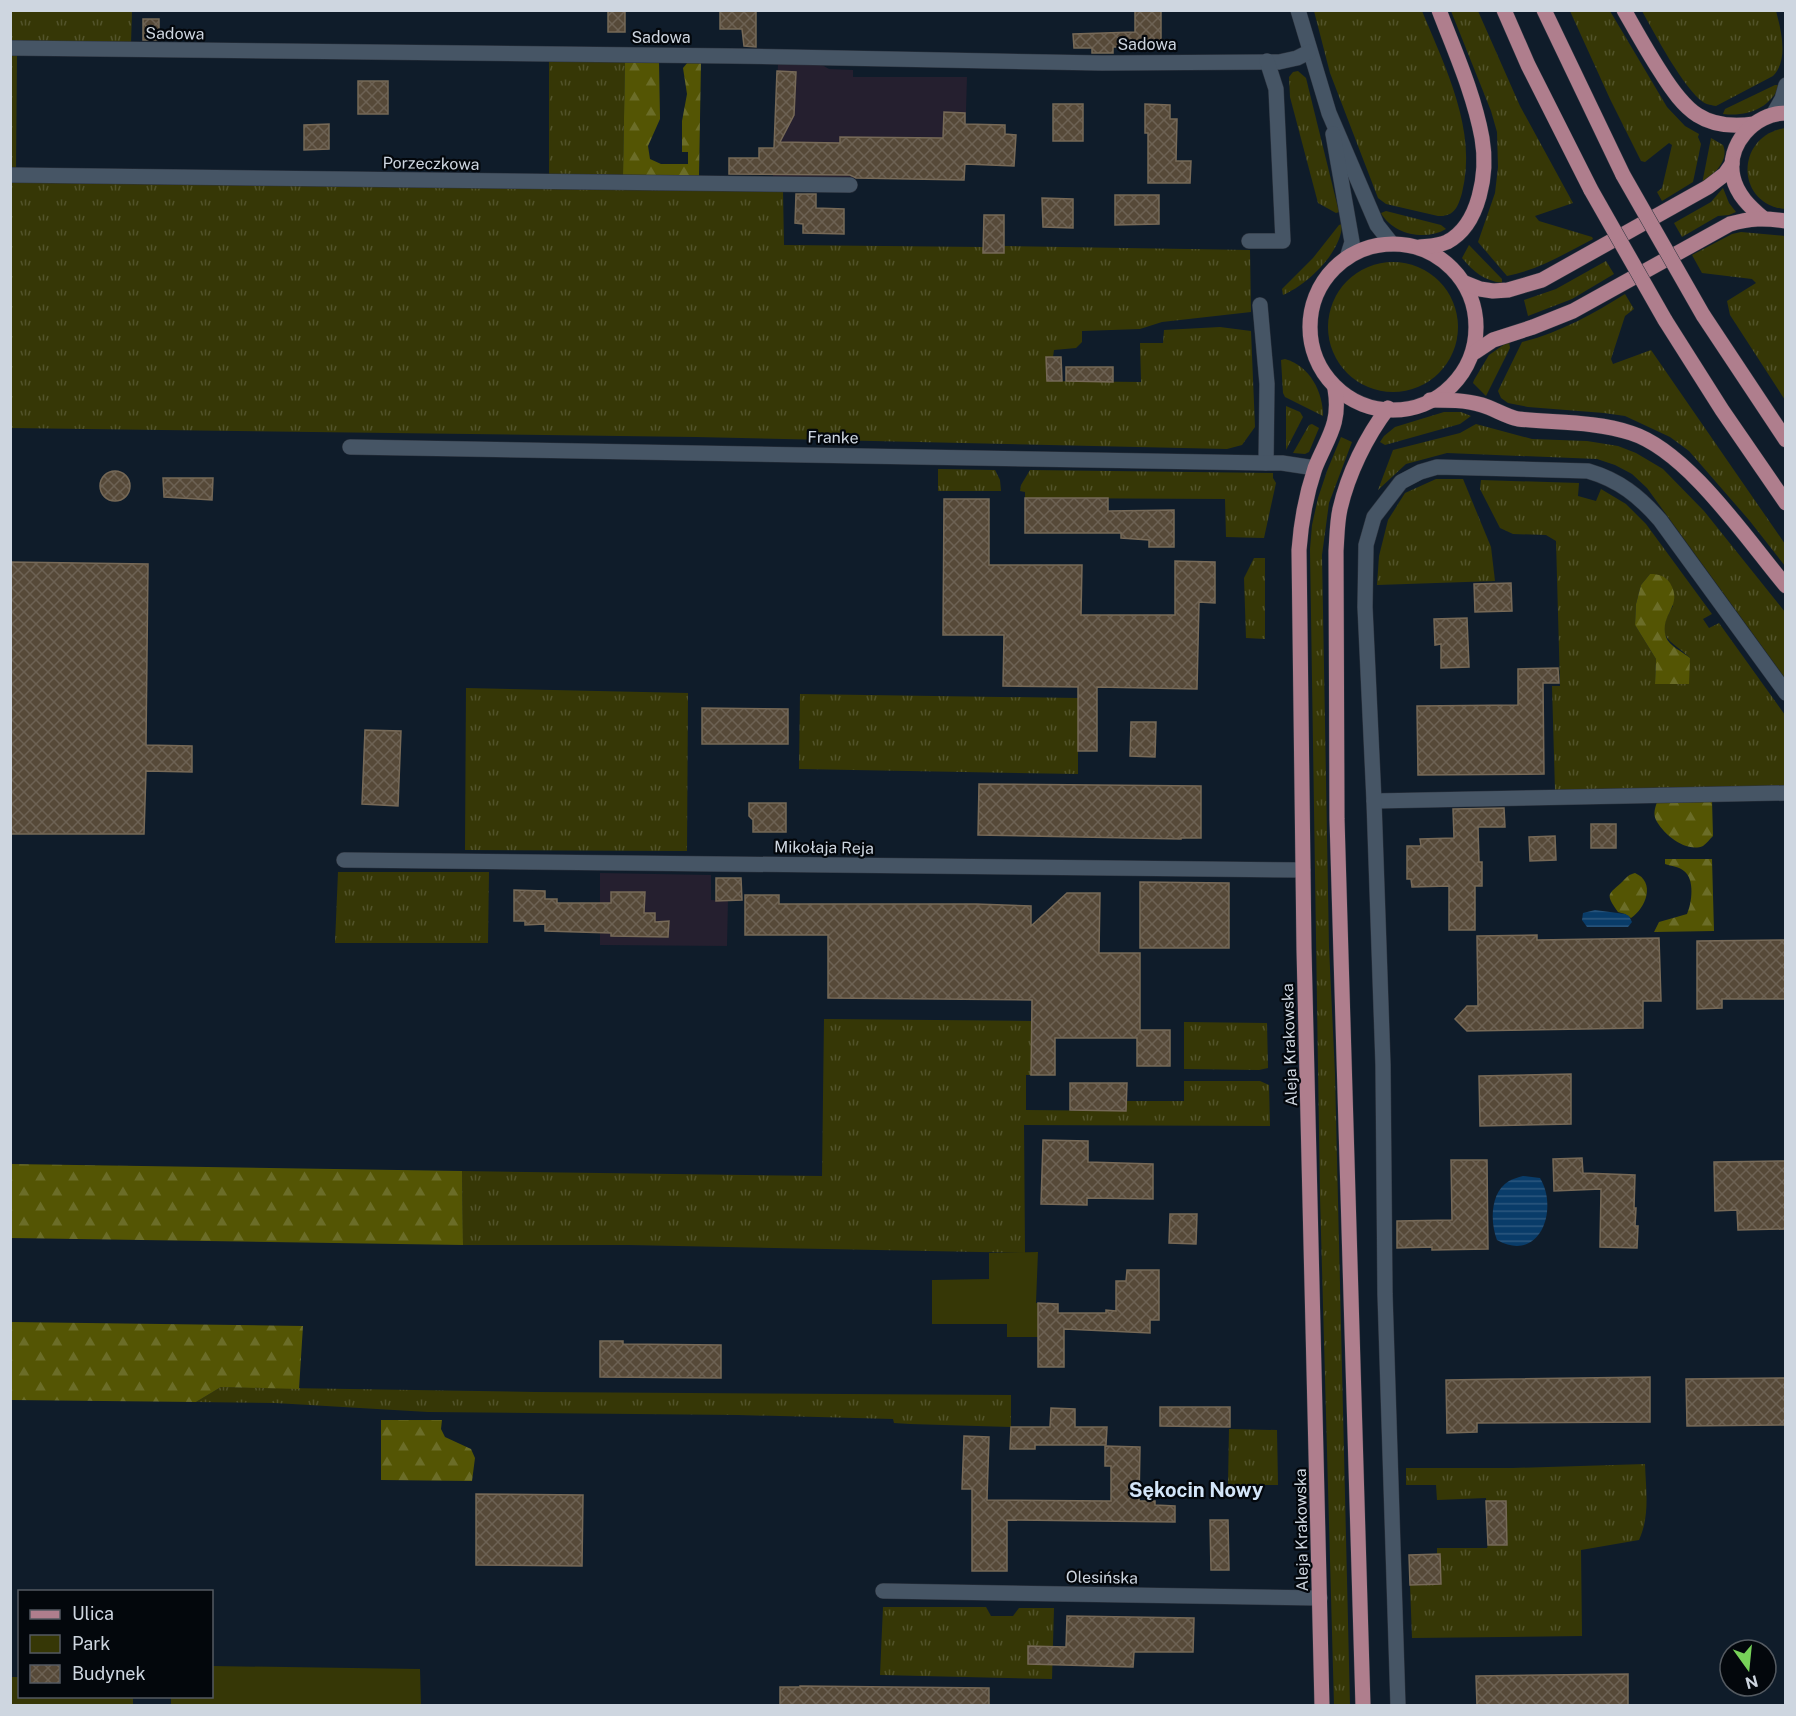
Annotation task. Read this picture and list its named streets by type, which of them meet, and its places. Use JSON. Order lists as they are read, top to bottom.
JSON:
{
  "streets": {
    "main road": ["Aleja Krakowska"],
    "street": [
      "Sadowa",
      "Porzeczkowa",
      "Franke",
      "Mikołaja Reja",
      "Olesińska"
    ]
  },
  "crossings": [
    ["Franke", "Aleja Krakowska"],
    ["Mikołaja Reja", "Aleja Krakowska"],
    ["Aleja Krakowska", "Olesińska"]
  ],
  "districts": ["Sękocin Nowy"],
  "legend": ["Ulica", "Park", "Budynek"],
  "north": "bottom"
}
